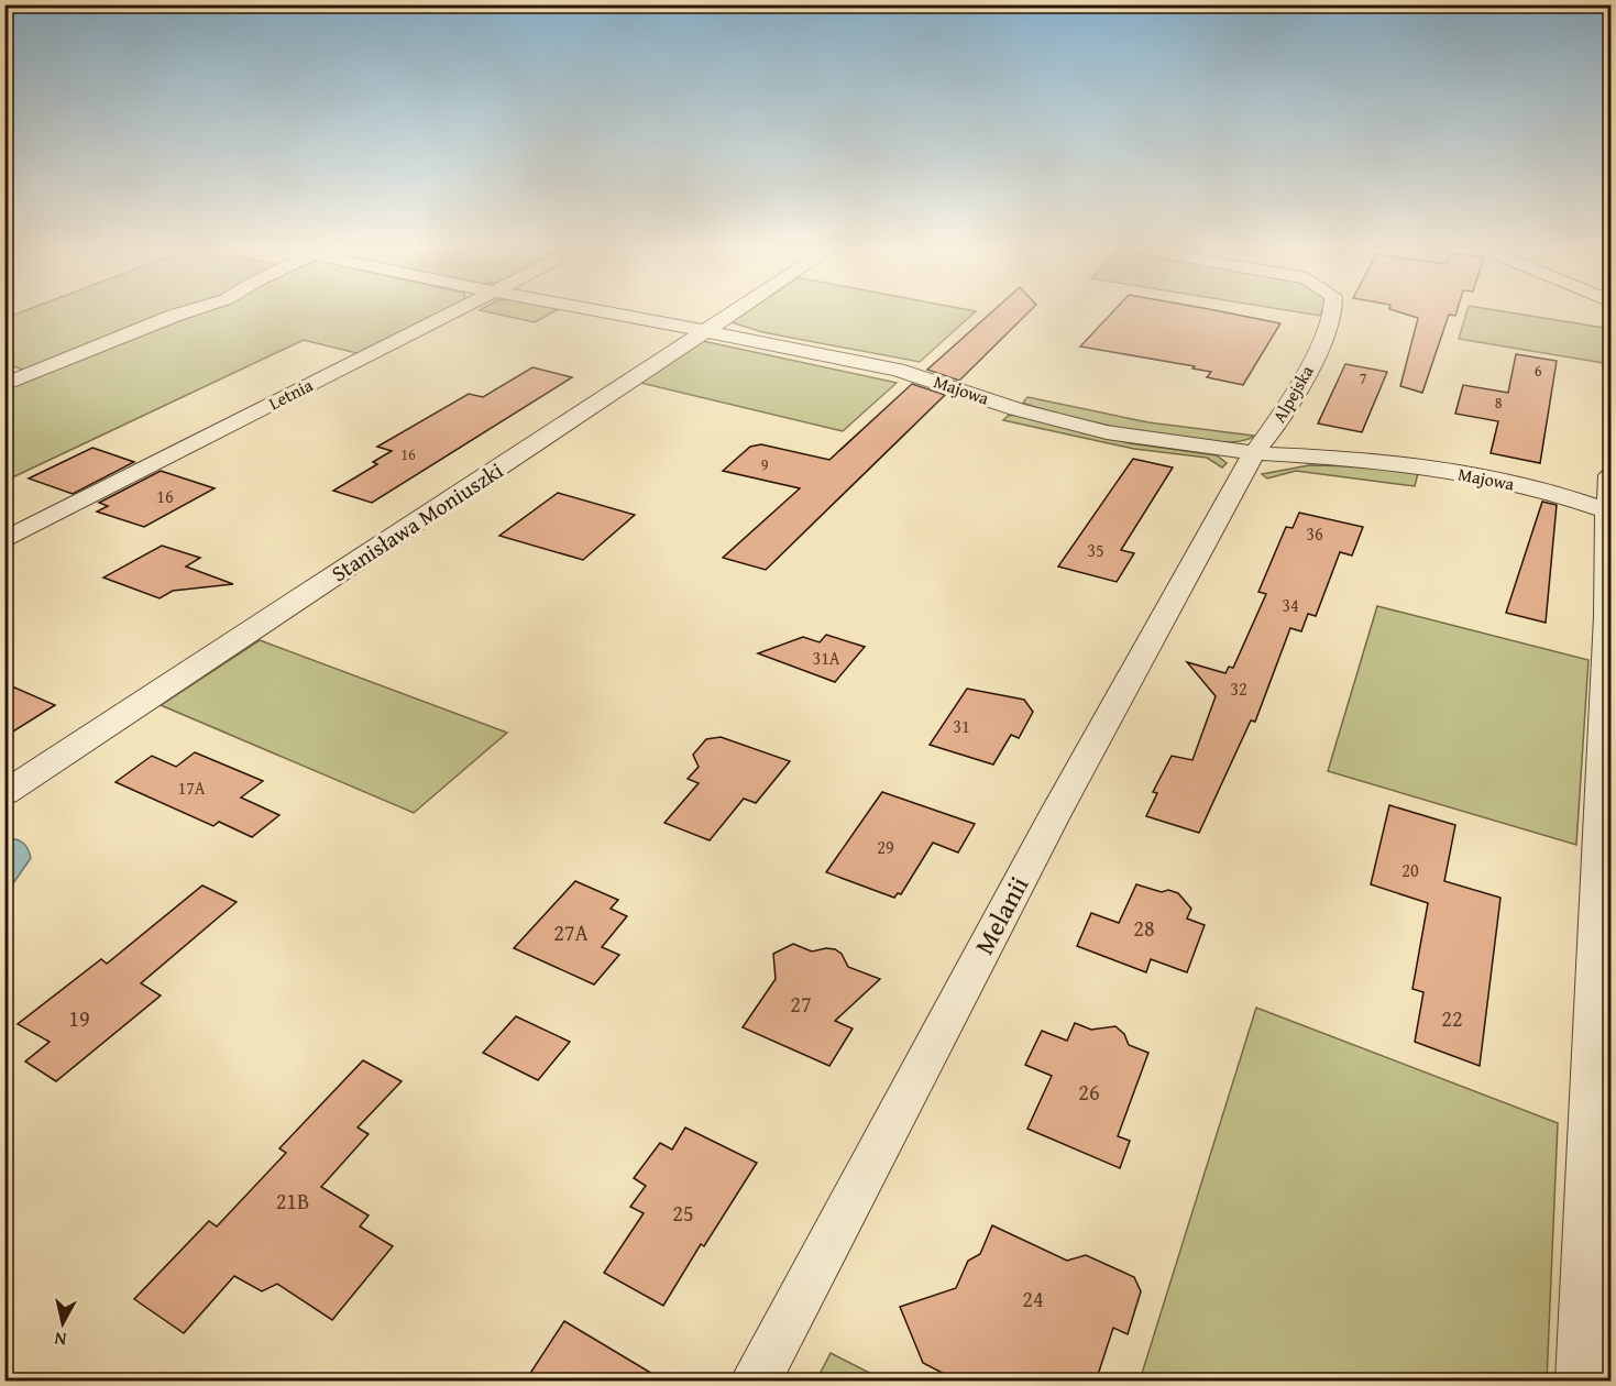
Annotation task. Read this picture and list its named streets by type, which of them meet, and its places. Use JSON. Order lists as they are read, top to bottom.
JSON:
{
  "streets": {
    "street": [
      "Majowa",
      "Letnia",
      "Alpejska",
      "Stanisława Moniuszki",
      "Melanii"
    ]
  },
  "crossings": [
    ["Majowa", "Alpejska"],
    ["Majowa", "Stanisława Moniuszki"],
    ["Majowa", "Melanii"],
    ["Alpejska", "Melanii"]
  ],
  "house_numbers": [
    "6",
    "7",
    "8",
    "16",
    "9",
    "16",
    "36",
    "35",
    "34",
    "31A",
    "32",
    "31",
    "17A",
    "29",
    "20",
    "28",
    "27A",
    "27",
    "19",
    "22",
    "26",
    "21B",
    "25",
    "24"
  ],
  "north": "bottom"
}
